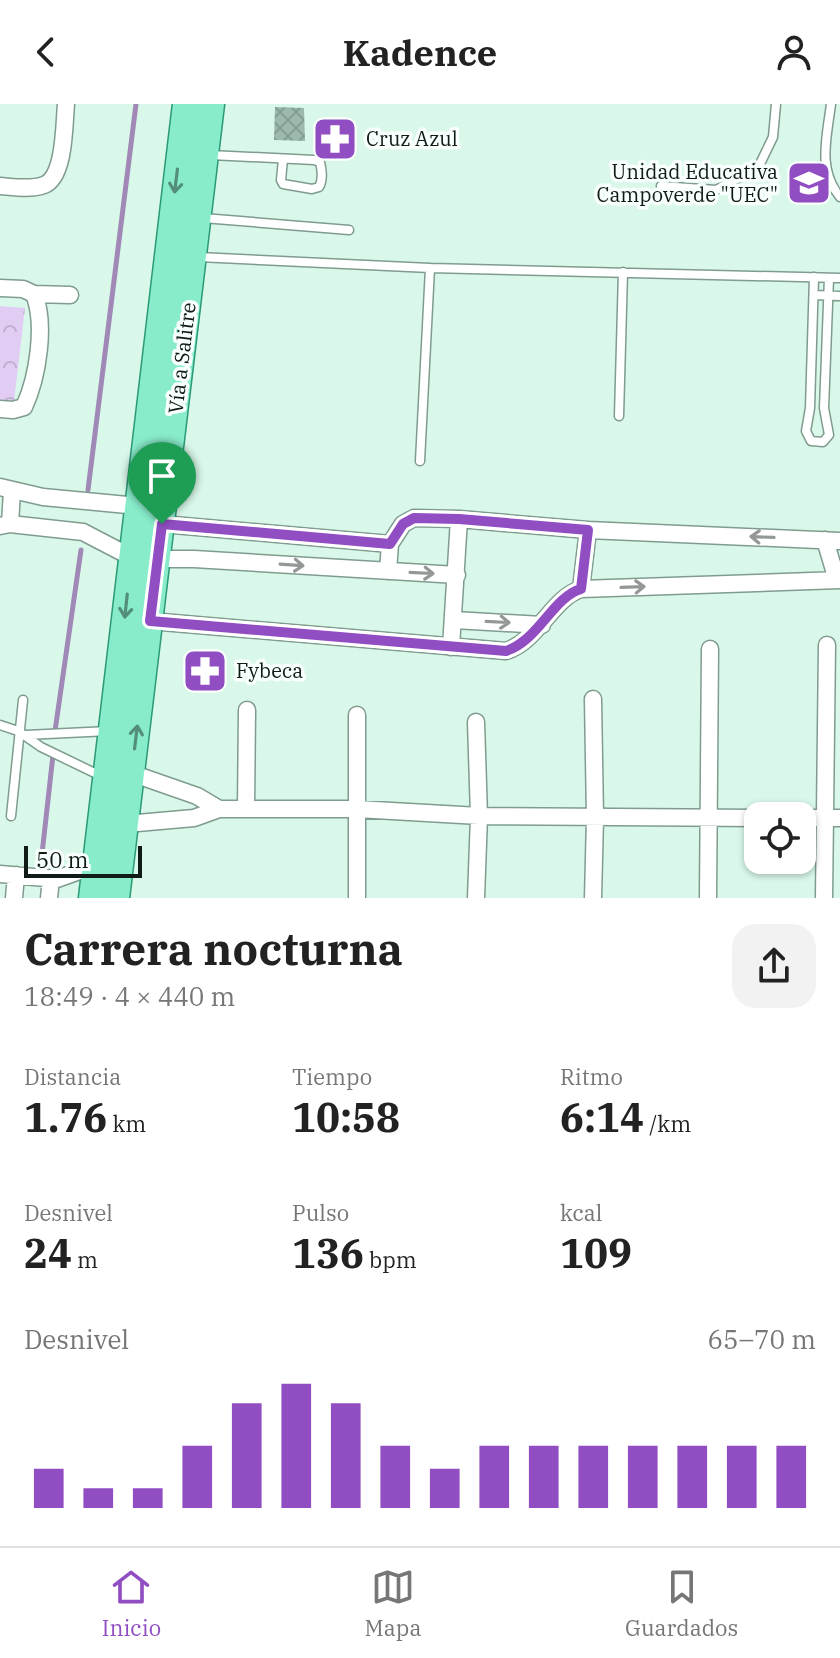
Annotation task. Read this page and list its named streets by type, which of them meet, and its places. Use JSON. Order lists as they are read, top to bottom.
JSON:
{
  "streets": {
    "main road": ["Vía a Salitre"]
  },
  "places": {
    "pharmacy": ["Cruz Azul", "Fybeca"],
    "school or university": ["Unidad Educativa Campoverde \"UEC\""]
  },
  "scale_bar": "50 m",
  "page": {
    "header": "Kadence",
    "scale": "50 m",
    "heading": ["Carrera nocturna", "18:49 · 4 × 440 m"],
    "stats": [
      ["Distancia", "1.76 km"],
      ["Tiempo", "10:58"],
      ["Ritmo", "6:14 /km"],
      ["Desnivel", "24 m"],
      ["Pulso", "136 bpm"],
      ["kcal", "109"]
    ],
    "chart": ["Desnivel", "65–70 m"],
    "tabs": ["Inicio", "Mapa", "Guardados"]
  }
}
